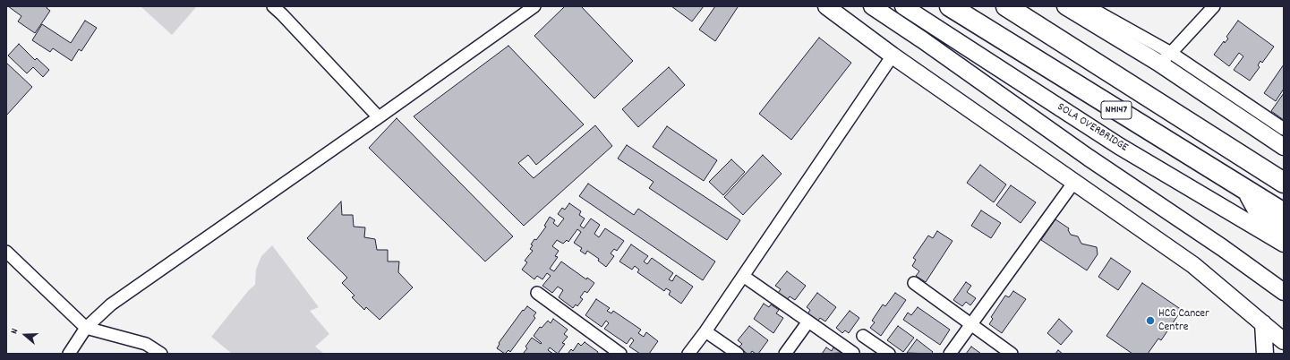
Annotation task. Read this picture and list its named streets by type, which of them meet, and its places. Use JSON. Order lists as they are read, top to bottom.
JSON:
{
  "streets": {
    "highway": ["NH147"],
    "main road": ["SOLA OVERBRIDGE"]
  },
  "places": ["HCG Cancer Centre"],
  "north": "left"
}
